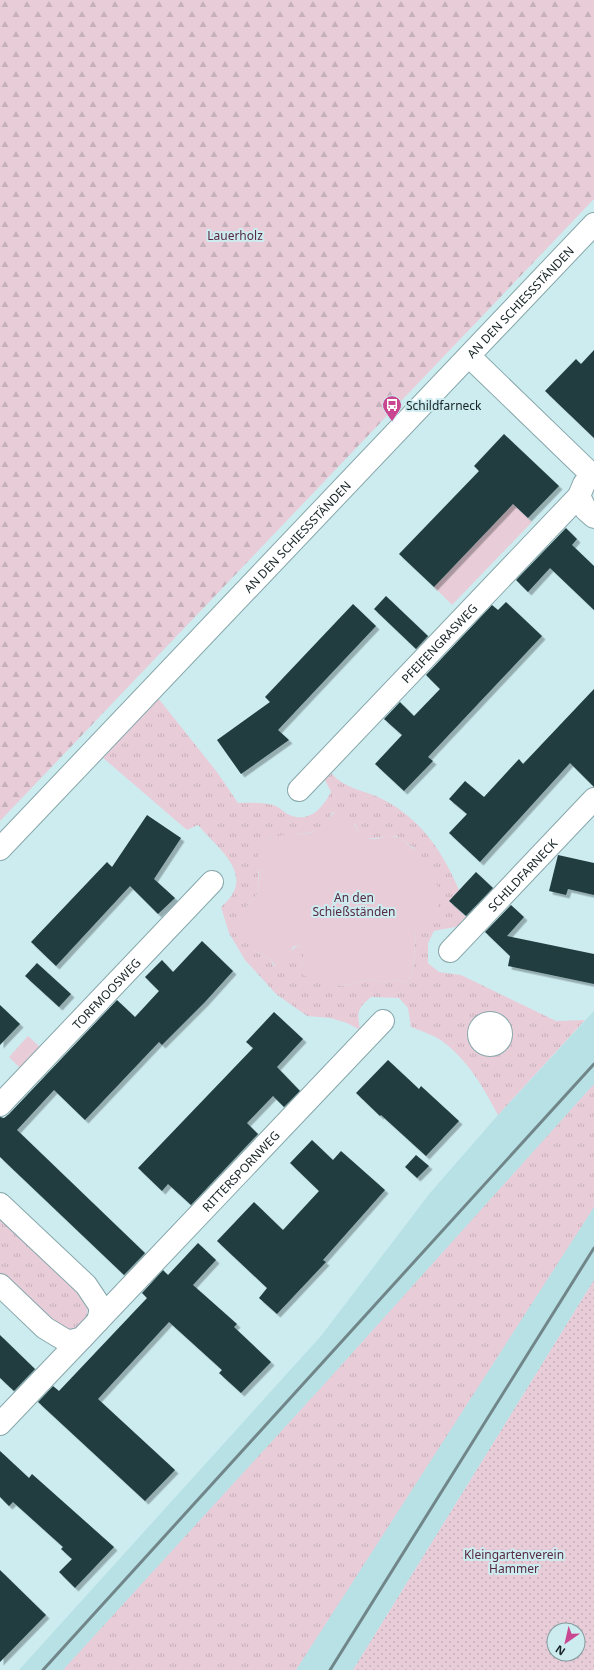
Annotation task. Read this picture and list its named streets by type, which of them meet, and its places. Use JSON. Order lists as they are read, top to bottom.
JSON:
{
  "streets": {
    "street": [
      "AN DEN SCHIESSSTÄNDEN",
      "PFEIFENGRASWEG",
      "SCHILDFARNECK",
      "TORFMOOSWEG",
      "RITTERSPORNWEG"
    ]
  },
  "parks": ["Lauerholz", "An den Schießständen", "Kleingartenverein Hammer"],
  "places": {
    "bus stop": ["Schildfarneck"]
  },
  "north": "bottom left"
}
